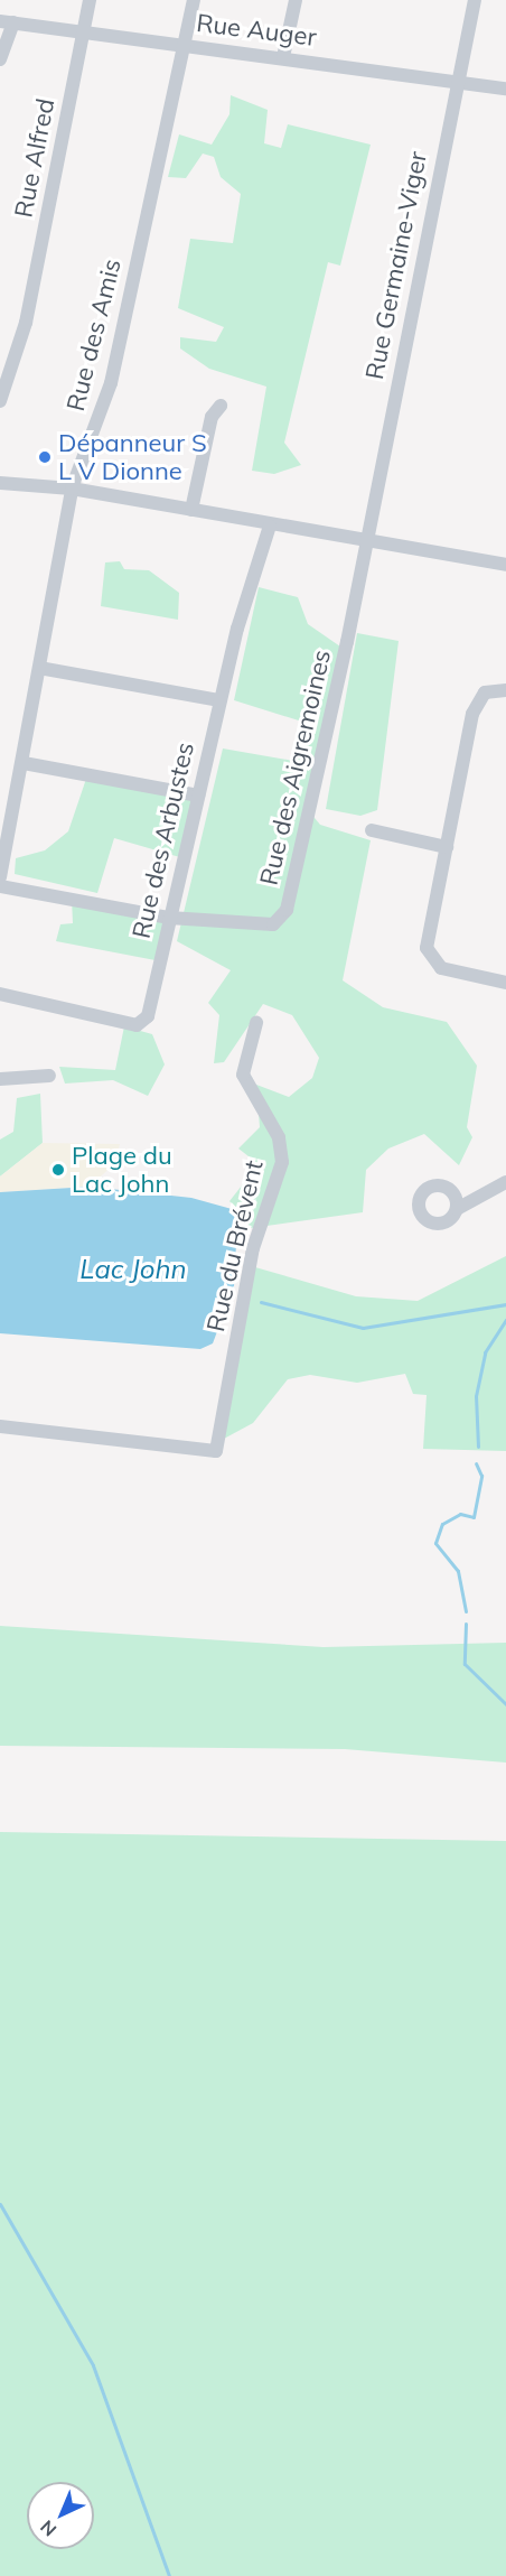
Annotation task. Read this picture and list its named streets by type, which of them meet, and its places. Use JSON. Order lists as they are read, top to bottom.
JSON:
{
  "streets": {
    "street": [
      "Rue Auger",
      "Rue Alfred",
      "Rue Germaine-Viger",
      "Rue des Amis",
      "Rue des Aigremoines",
      "Rue des Arbustes",
      "Rue du Brévent"
    ]
  },
  "crossings": [
    ["Rue Auger", "Rue Alfred"],
    ["Rue Auger", "Rue Germaine-Viger"],
    ["Rue Auger", "Rue des Amis"],
    ["Rue Germaine-Viger", "Rue des Aigremoines"],
    ["Rue des Aigremoines", "Rue des Arbustes"]
  ],
  "water": ["Lac John"],
  "places": ["Dépanneur S L V Dionne", "Plage du Lac John"],
  "north": "bottom left"
}
